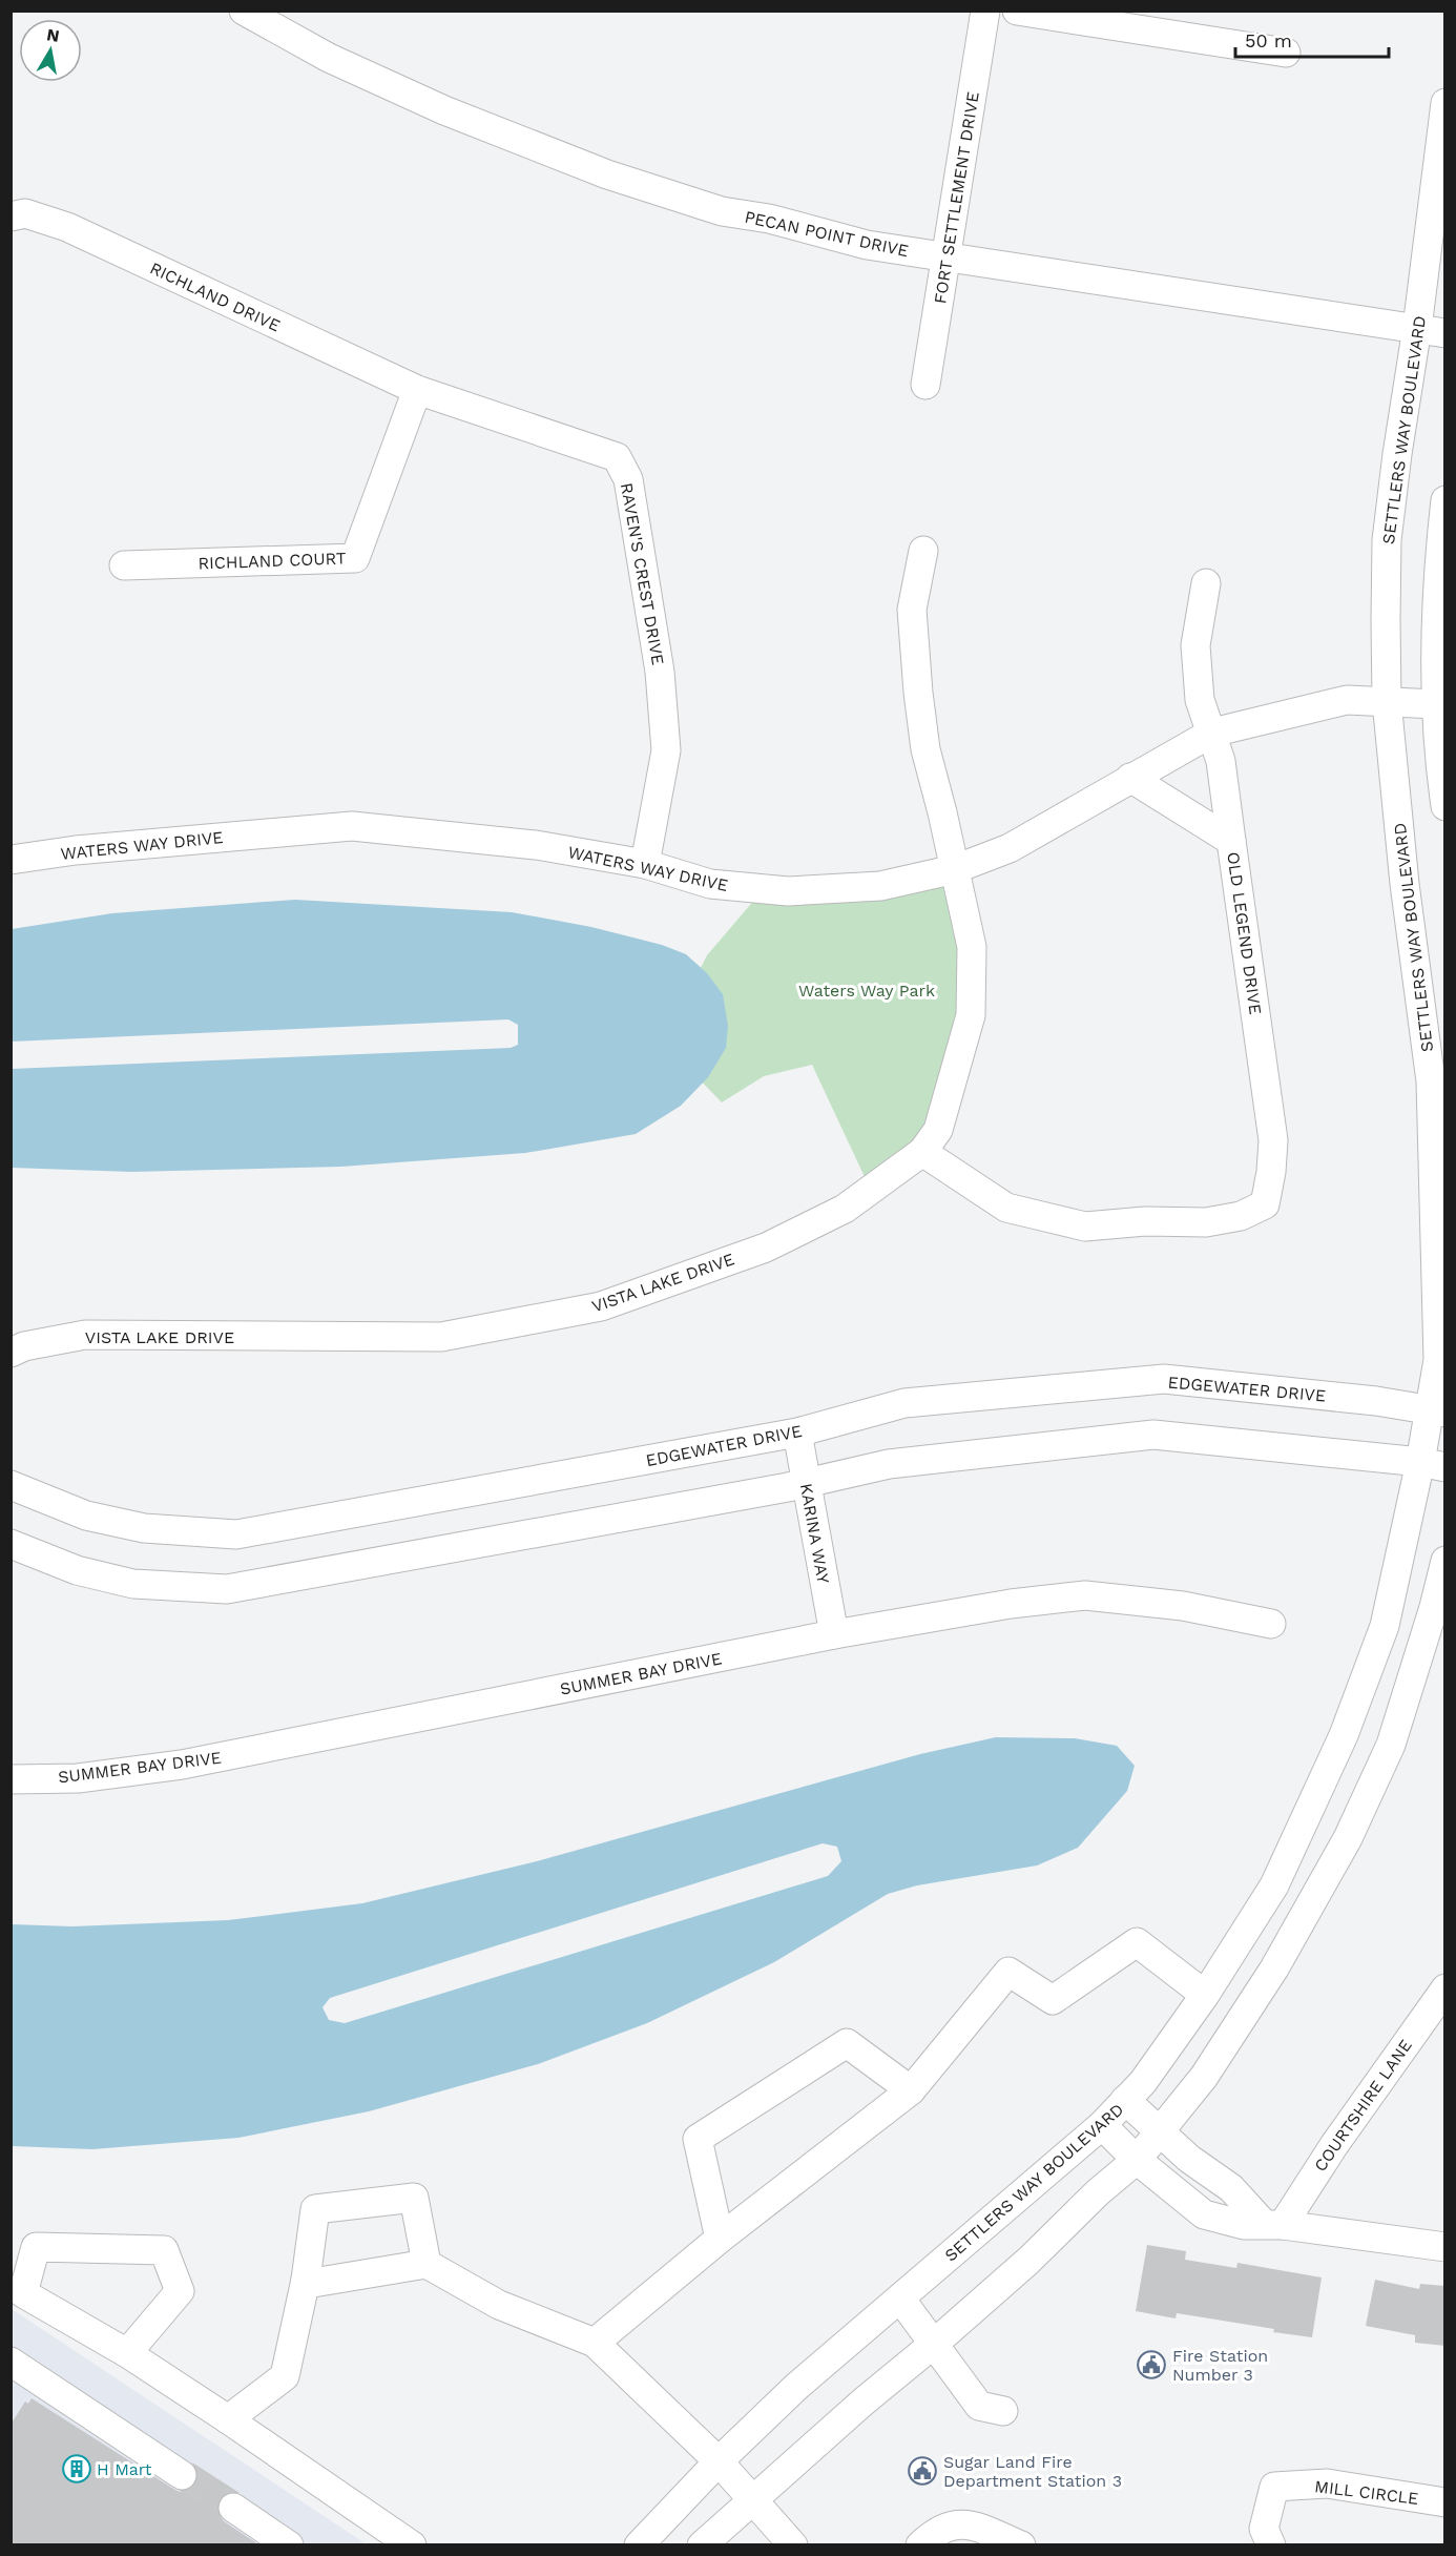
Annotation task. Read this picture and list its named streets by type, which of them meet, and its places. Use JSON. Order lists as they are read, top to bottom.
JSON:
{
  "streets": {
    "street": [
      "FORT SETTLEMENT DRIVE",
      "PECAN POINT DRIVE",
      "RICHLAND DRIVE",
      "SETTLERS WAY BOULEVARD",
      "RICHLAND COURT",
      "RAVEN'S CREST DRIVE",
      "WATERS WAY DRIVE",
      "OLD LEGEND DRIVE",
      "VISTA LAKE DRIVE",
      "EDGEWATER DRIVE",
      "KARINA WAY",
      "SUMMER BAY DRIVE",
      "COURTSHIRE LANE",
      "MILL CIRCLE"
    ]
  },
  "crossings": [
    ["FORT SETTLEMENT DRIVE", "PECAN POINT DRIVE"],
    ["PECAN POINT DRIVE", "SETTLERS WAY BOULEVARD"],
    ["RICHLAND DRIVE", "RICHLAND COURT"],
    ["RICHLAND DRIVE", "RAVEN'S CREST DRIVE"],
    ["SETTLERS WAY BOULEVARD", "WATERS WAY DRIVE"],
    ["SETTLERS WAY BOULEVARD", "EDGEWATER DRIVE"],
    ["RICHLAND COURT", "RAVEN'S CREST DRIVE"],
    ["RAVEN'S CREST DRIVE", "WATERS WAY DRIVE"],
    ["WATERS WAY DRIVE", "OLD LEGEND DRIVE"],
    ["WATERS WAY DRIVE", "VISTA LAKE DRIVE"],
    ["OLD LEGEND DRIVE", "VISTA LAKE DRIVE"],
    ["EDGEWATER DRIVE", "KARINA WAY"],
    ["KARINA WAY", "SUMMER BAY DRIVE"]
  ],
  "parks": ["Waters Way Park"],
  "places": {
    "public building": ["Fire Station Number 3", "Sugar Land Fire Department Station 3"],
    "building": ["H Mart"]
  },
  "scale_bar": "50 m",
  "north": "top"
}
